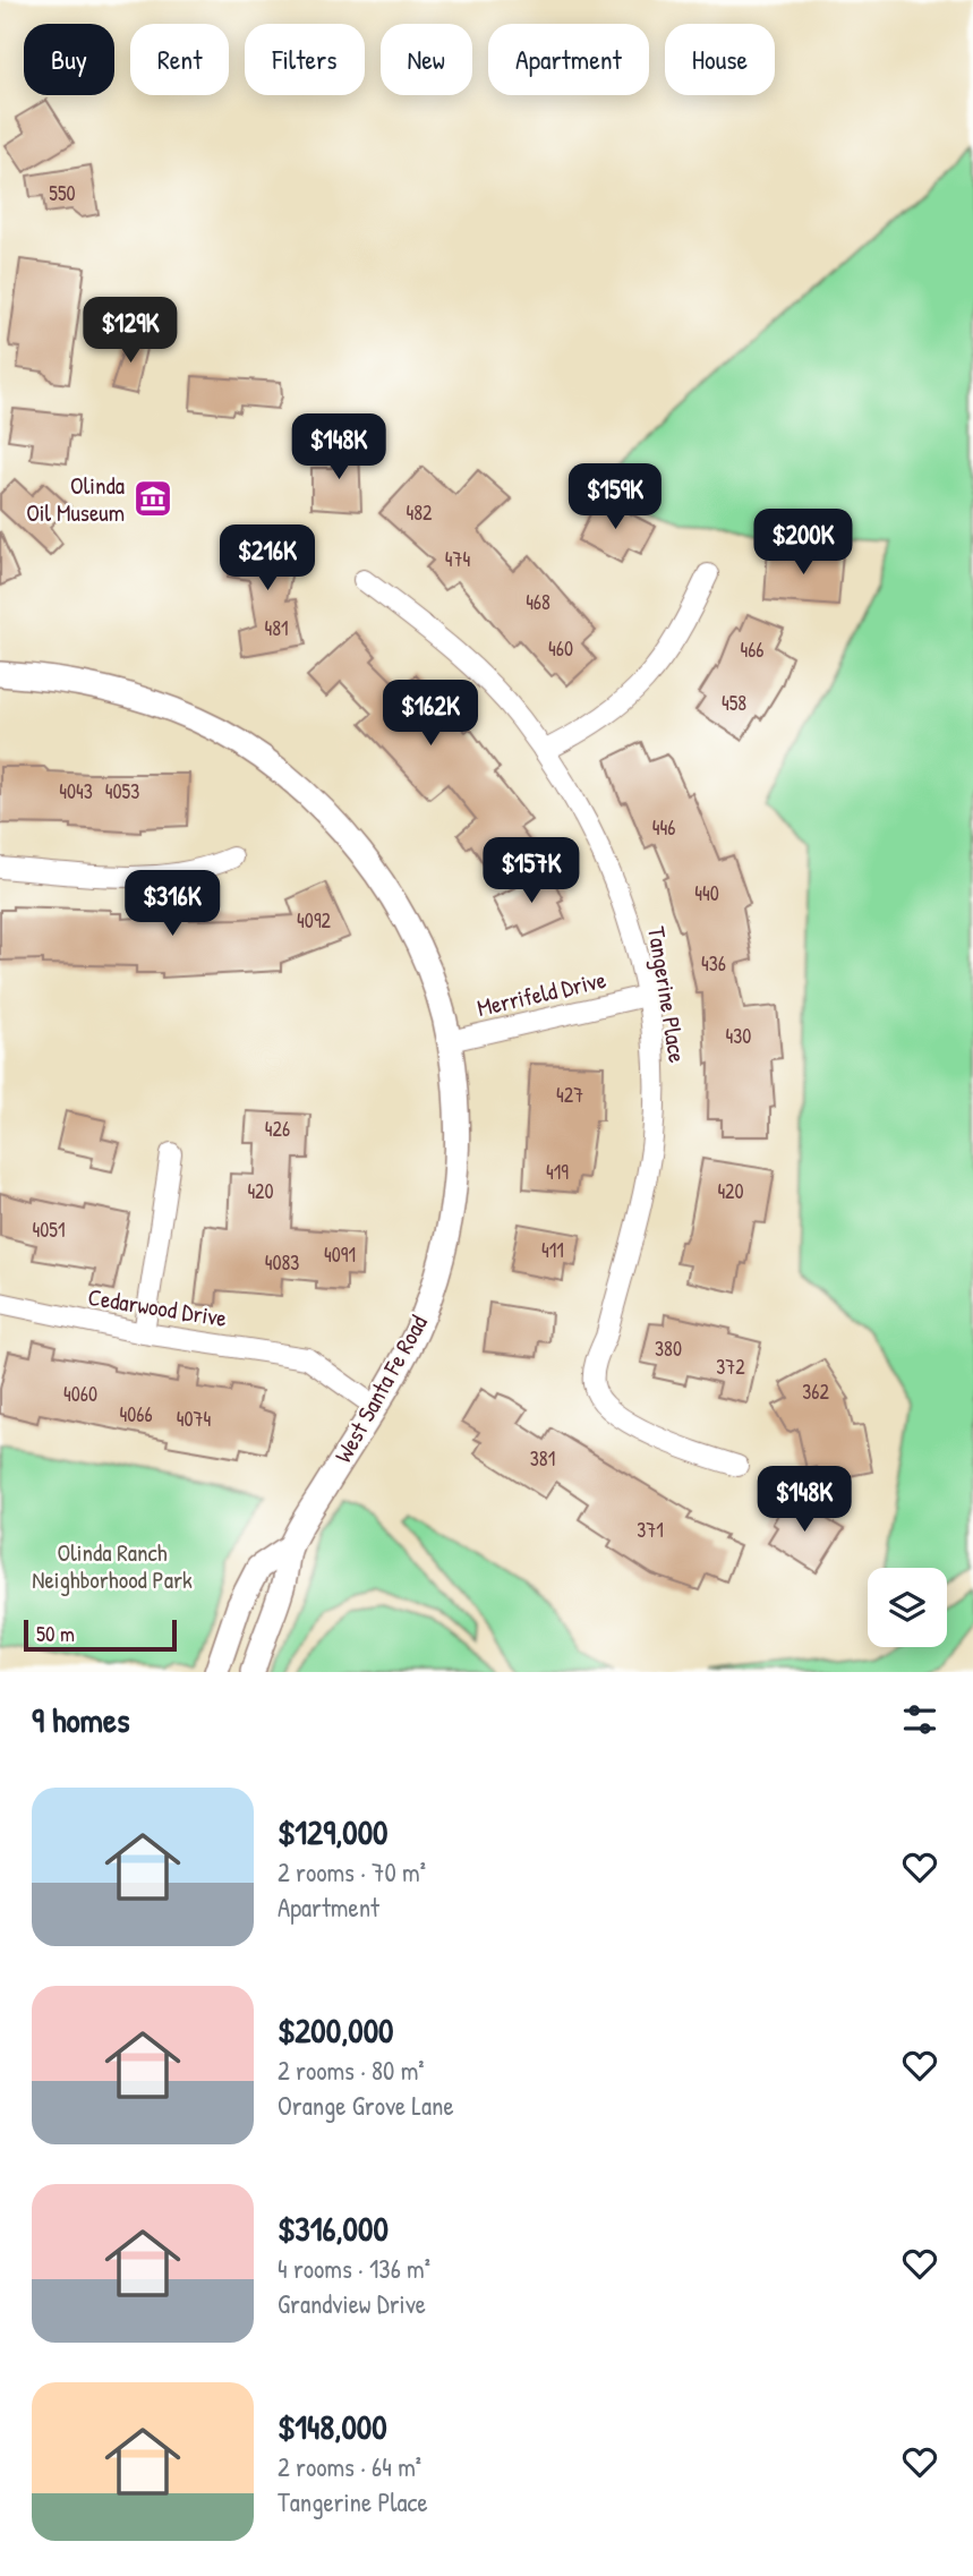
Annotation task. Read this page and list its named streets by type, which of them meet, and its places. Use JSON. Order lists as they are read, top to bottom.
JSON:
{
  "streets": {
    "street": [
      "Merrifeld Drive",
      "Tangerine Place",
      "Cedarwood Drive",
      "West Santa Fe Road"
    ]
  },
  "crossings": [
    ["Merrifeld Drive", "Tangerine Place"],
    ["Merrifeld Drive", "West Santa Fe Road"],
    ["Cedarwood Drive", "West Santa Fe Road"]
  ],
  "parks": ["Olinda Ranch Neighborhood Park"],
  "places": {
    "museum": ["Olinda Oil Museum"]
  },
  "house_numbers": [
    "550",
    "482",
    "474",
    "468",
    "481",
    "460",
    "466",
    "458",
    "4043",
    "4053",
    "446",
    "440",
    "4092",
    "436",
    "430",
    "427",
    "426",
    "419",
    "420",
    "420",
    "4051",
    "411",
    "4091",
    "4083",
    "380",
    "372",
    "362",
    "4060",
    "4066",
    "4074",
    "381",
    "371"
  ],
  "scale_bar": "50 m",
  "page": {
    "chip": [
      "Buy",
      "Rent",
      "Filters",
      "New",
      "Apartment",
      "House"
    ],
    "price": [
      "$129K",
      "$148K",
      "$159K",
      "$200K",
      "$216K",
      "$162K",
      "$157K",
      "$316K",
      "$148K"
    ],
    "scale": "50 m",
    "heading": "9 homes",
    "list": [
      {
        "name": "$129,000",
        "note": "2 rooms · 70 m² · Apartment"
      },
      {
        "name": "$200,000",
        "note": "2 rooms · 80 m² · Orange Grove Lane"
      },
      {
        "name": "$316,000",
        "note": "4 rooms · 136 m² · Grandview Drive"
      },
      {
        "name": "$148,000",
        "note": "2 rooms · 64 m² · Tangerine Place"
      }
    ]
  }
}
